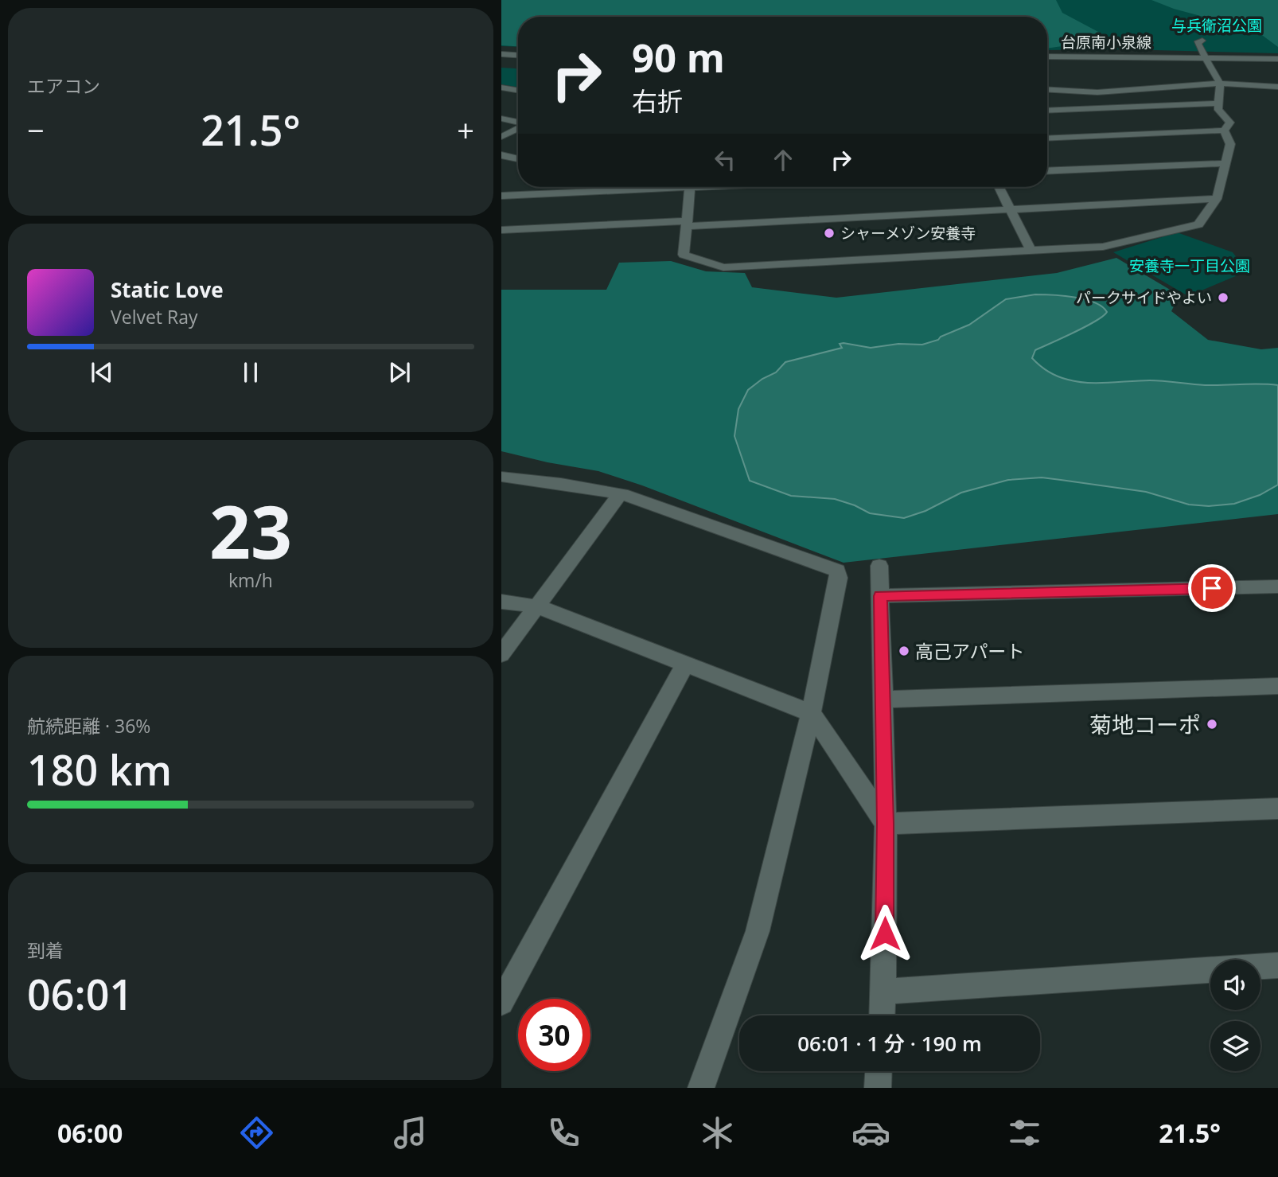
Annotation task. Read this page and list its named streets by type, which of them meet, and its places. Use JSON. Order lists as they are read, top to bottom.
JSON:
{
  "streets": {
    "street": ["台原南小泉線"]
  },
  "parks": ["与兵衛沼公園", "安養寺一丁目公園"],
  "places": [
    "シャーメゾン安養寺",
    "パークサイドやよい",
    "高己アパート",
    "菊地コーポ"
  ],
  "page": {
    "tile": [
      "エアコン",
      ["23", "km/h"],
      ["航続距離 · 36%", "180 km"],
      ["到着", "06:01"]
    ],
    "turn": ["90 m", "右折"],
    "heat": ["−", "21.5°", "+"],
    "song": ["Static Love", "Velvet Ray"],
    "limit": "30",
    "trip": "06:01 · 1 分 · 190 m",
    "tabs": ["06:00", "21.5°"]
  }
}
